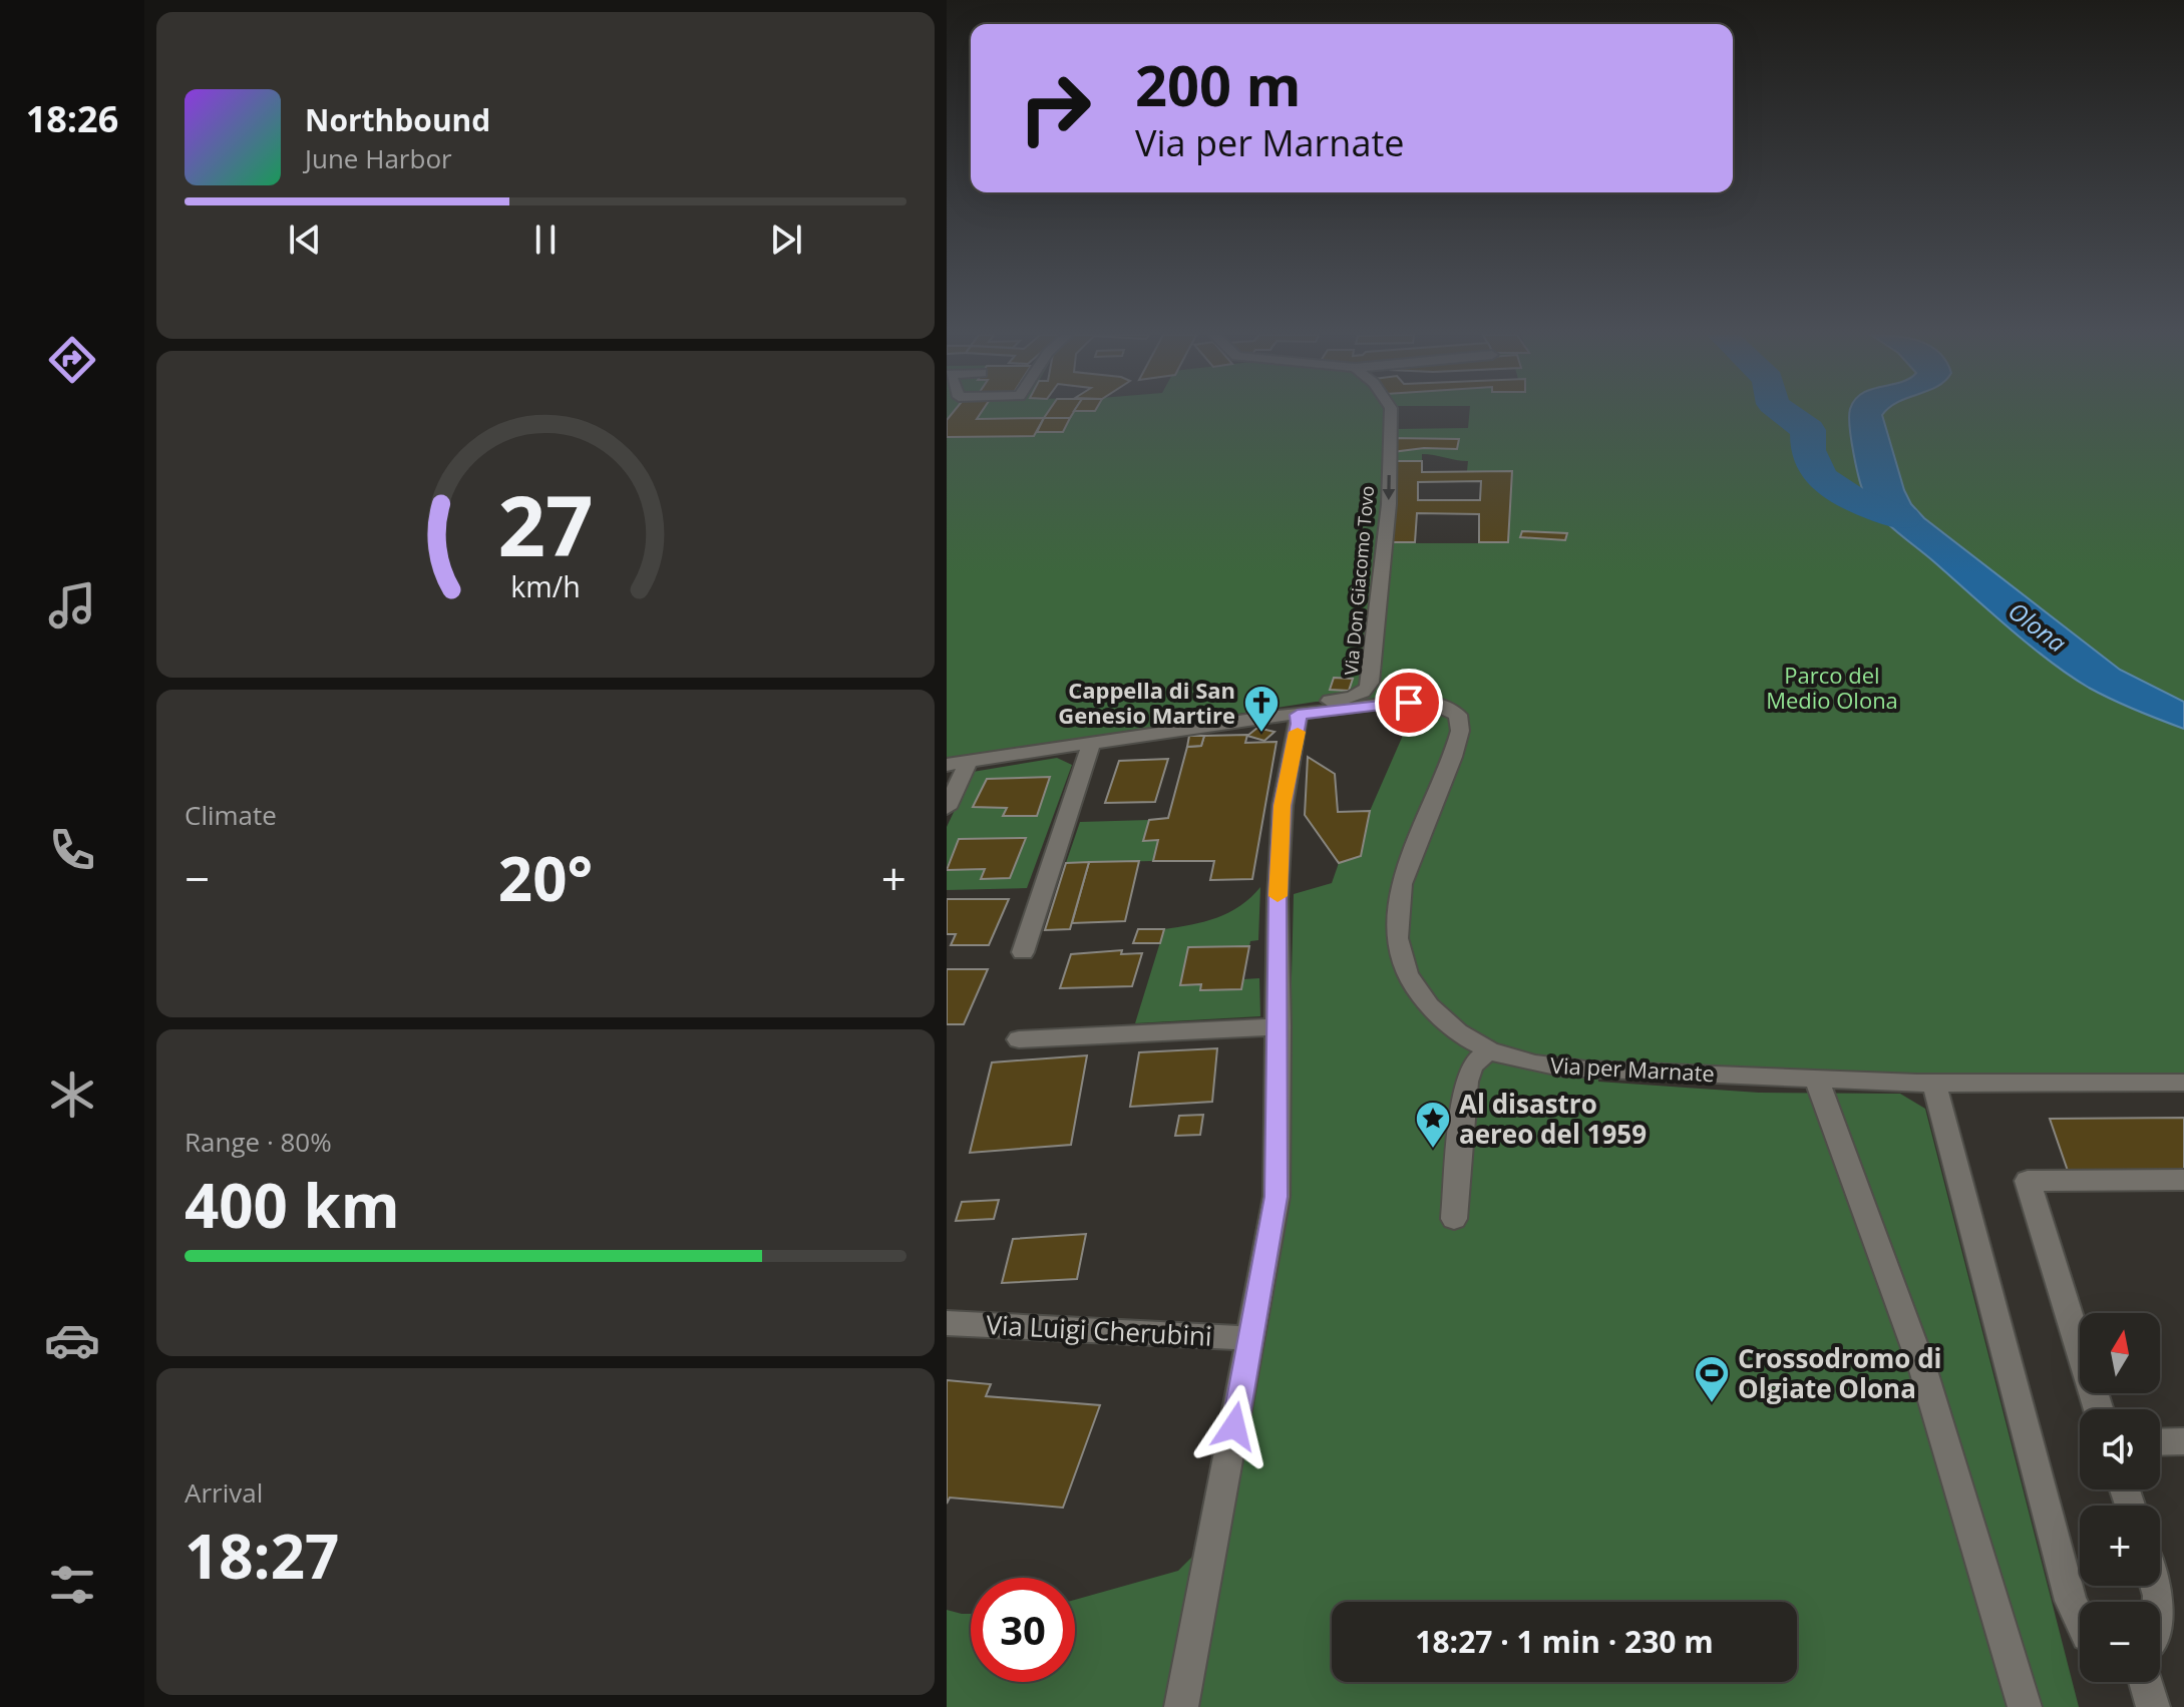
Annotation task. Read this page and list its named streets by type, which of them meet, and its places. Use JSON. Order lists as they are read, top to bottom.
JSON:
{
  "streets": {
    "street": ["Via Don Giacomo Tovo", "Via per Marnate", "Via Luigi Cherubini"]
  },
  "crossings": [
    ["Via Don Giacomo Tovo", "Via per Marnate"]
  ],
  "one_way": ["Via Don Giacomo Tovo"],
  "water": ["Olona"],
  "parks": ["Parco del Medio Olona"],
  "places": {
    "church": ["Cappella di San Genesio Martire"],
    "place": ["Al disastro aereo del 1959"],
    "sports": ["Crossodromo di Olgiate Olona"]
  },
  "north": "top",
  "page": {
    "tabs": "18:26",
    "turn": ["200 m", "Via per Marnate"],
    "song": ["Northbound", "June Harbor"],
    "tile": [
      "Climate",
      ["Range · 80%", "400 km"],
      ["Arrival", "18:27"]
    ],
    "heat": ["−", "20°", "+"],
    "map_buttons": ["+", "−"],
    "limit": "30",
    "trip": "18:27 · 1 min · 230 m",
    "gauge": ["27", "km/h"]
  }
}
